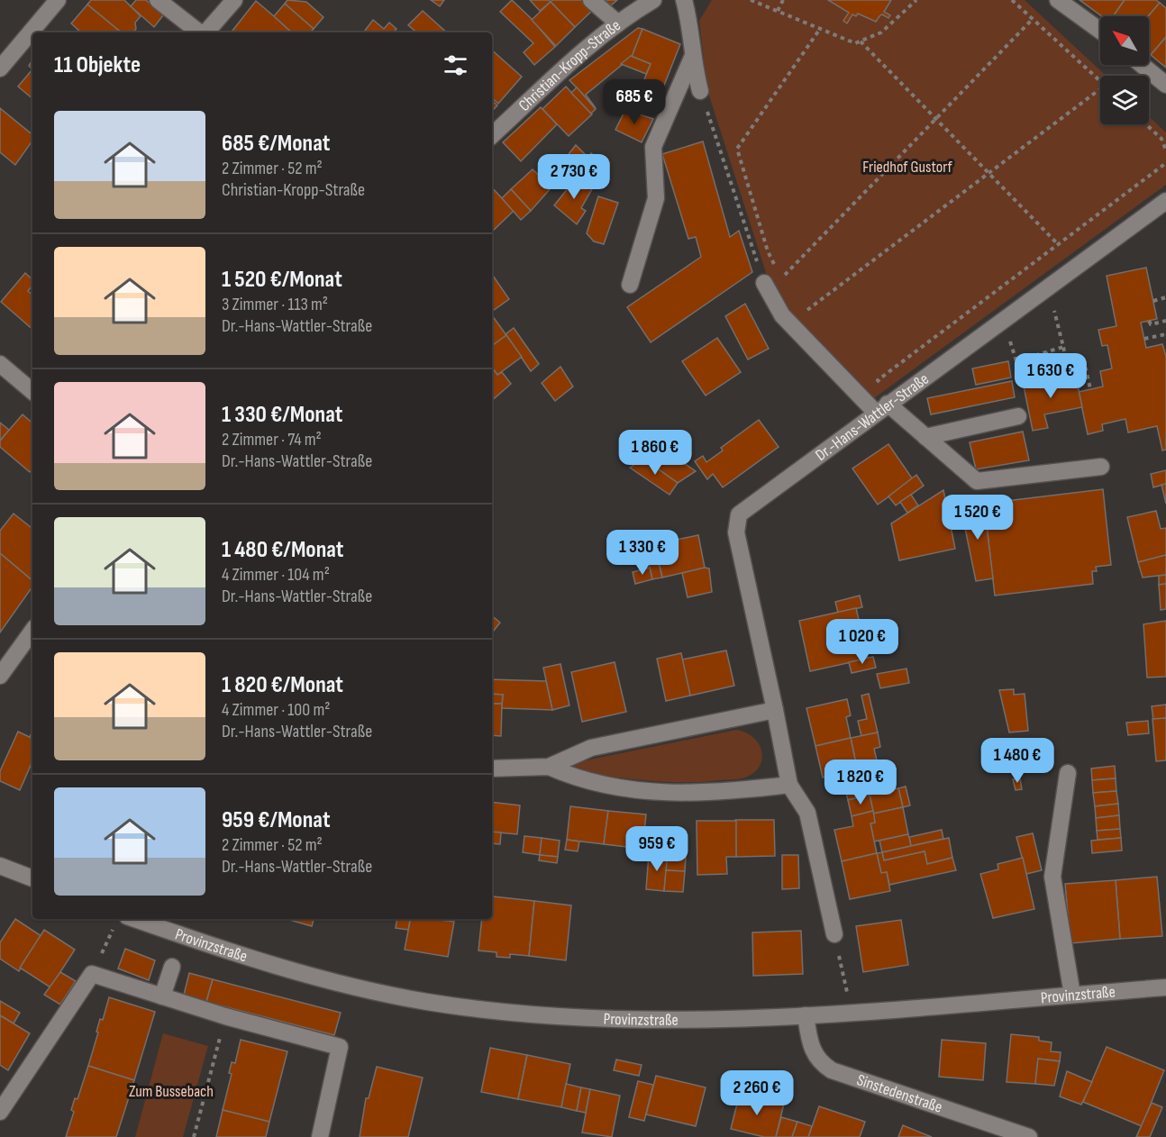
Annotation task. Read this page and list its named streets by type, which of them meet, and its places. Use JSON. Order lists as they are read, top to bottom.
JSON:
{
  "streets": {
    "street": [
      "Christian-Kropp-Straße",
      "Dr.-Hans-Wattler-Straße",
      "Provinzstraße",
      "Sinstedenstraße"
    ]
  },
  "crossings": [
    ["Provinzstraße", "Sinstedenstraße"]
  ],
  "parks": ["Friedhof Gustorf", "Zum Bussebach"],
  "north": "top left",
  "page": {
    "heading": "11 Objekte",
    "price": [
      "685 €",
      "2 730 €",
      "1 630 €",
      "1 860 €",
      "1 520 €",
      "1 330 €",
      "1 020 €",
      "1 480 €",
      "1 820 €",
      "959 €",
      "2 260 €"
    ],
    "list": [
      {
        "name": "685 €/Monat",
        "note": "2 Zimmer · 52 m² · Christian-Kropp-Straße"
      },
      {
        "name": "1 520 €/Monat",
        "note": "3 Zimmer · 113 m² · Dr.-Hans-Wattler-Straße"
      },
      {
        "name": "1 330 €/Monat",
        "note": "2 Zimmer · 74 m² · Dr.-Hans-Wattler-Straße"
      },
      {
        "name": "1 480 €/Monat",
        "note": "4 Zimmer · 104 m² · Dr.-Hans-Wattler-Straße"
      },
      {
        "name": "1 820 €/Monat",
        "note": "4 Zimmer · 100 m² · Dr.-Hans-Wattler-Straße"
      },
      {
        "name": "959 €/Monat",
        "note": "2 Zimmer · 52 m² · Dr.-Hans-Wattler-Straße"
      }
    ]
  }
}
